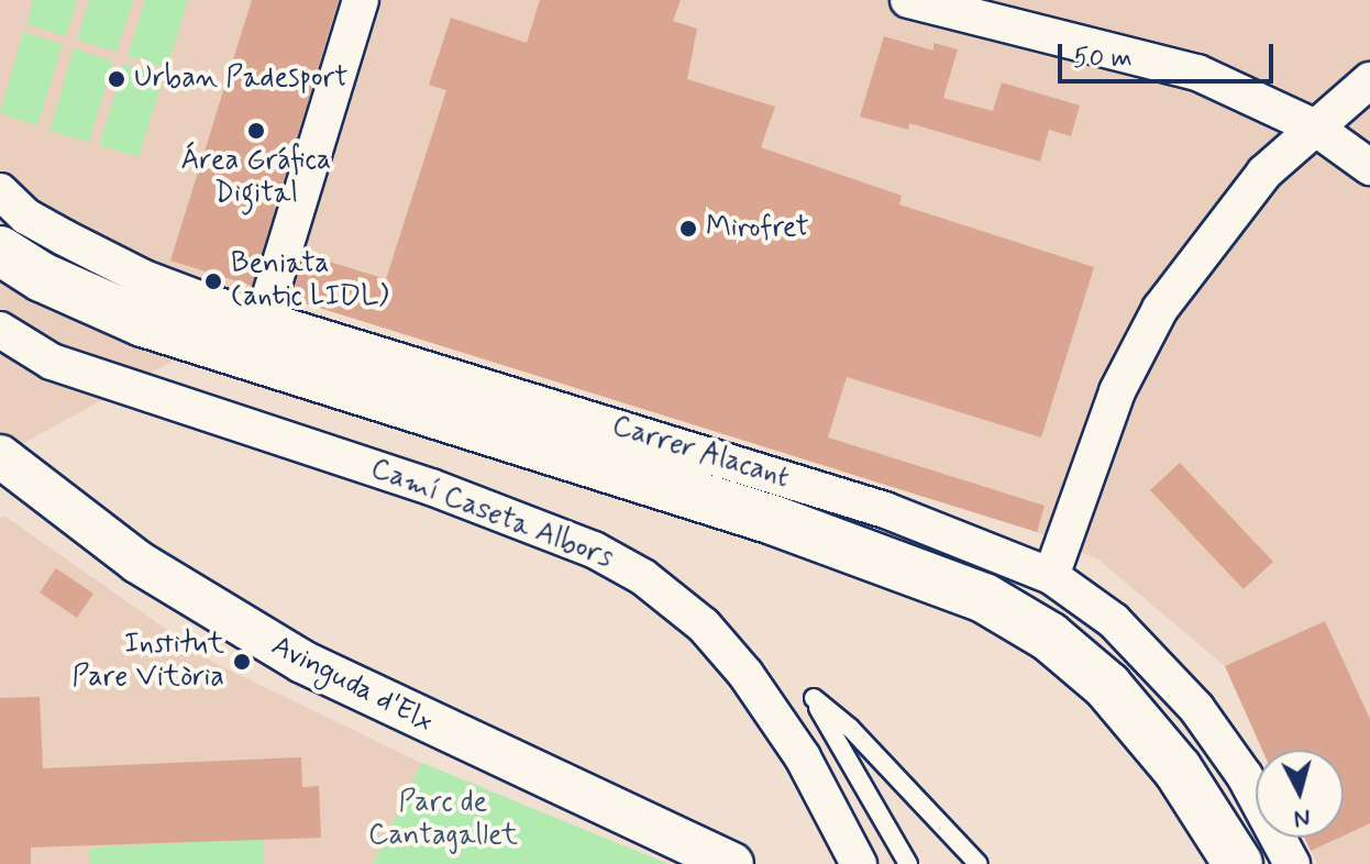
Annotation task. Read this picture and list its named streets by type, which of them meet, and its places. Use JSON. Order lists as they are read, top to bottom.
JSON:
{
  "streets": {
    "main road": ["Carrer Alacant"],
    "street": ["Camí Caseta Albors", "Avinguda d'Elx"]
  },
  "parks": ["Parc de Cantagallet"],
  "places": [
    "Urban Padesport",
    "Área Gráfica Digital",
    "Mirofret",
    "Beniata (antic LIDL)",
    "Institut Pare Vitòria"
  ],
  "scale_bar": "50 m",
  "north": "bottom"
}
